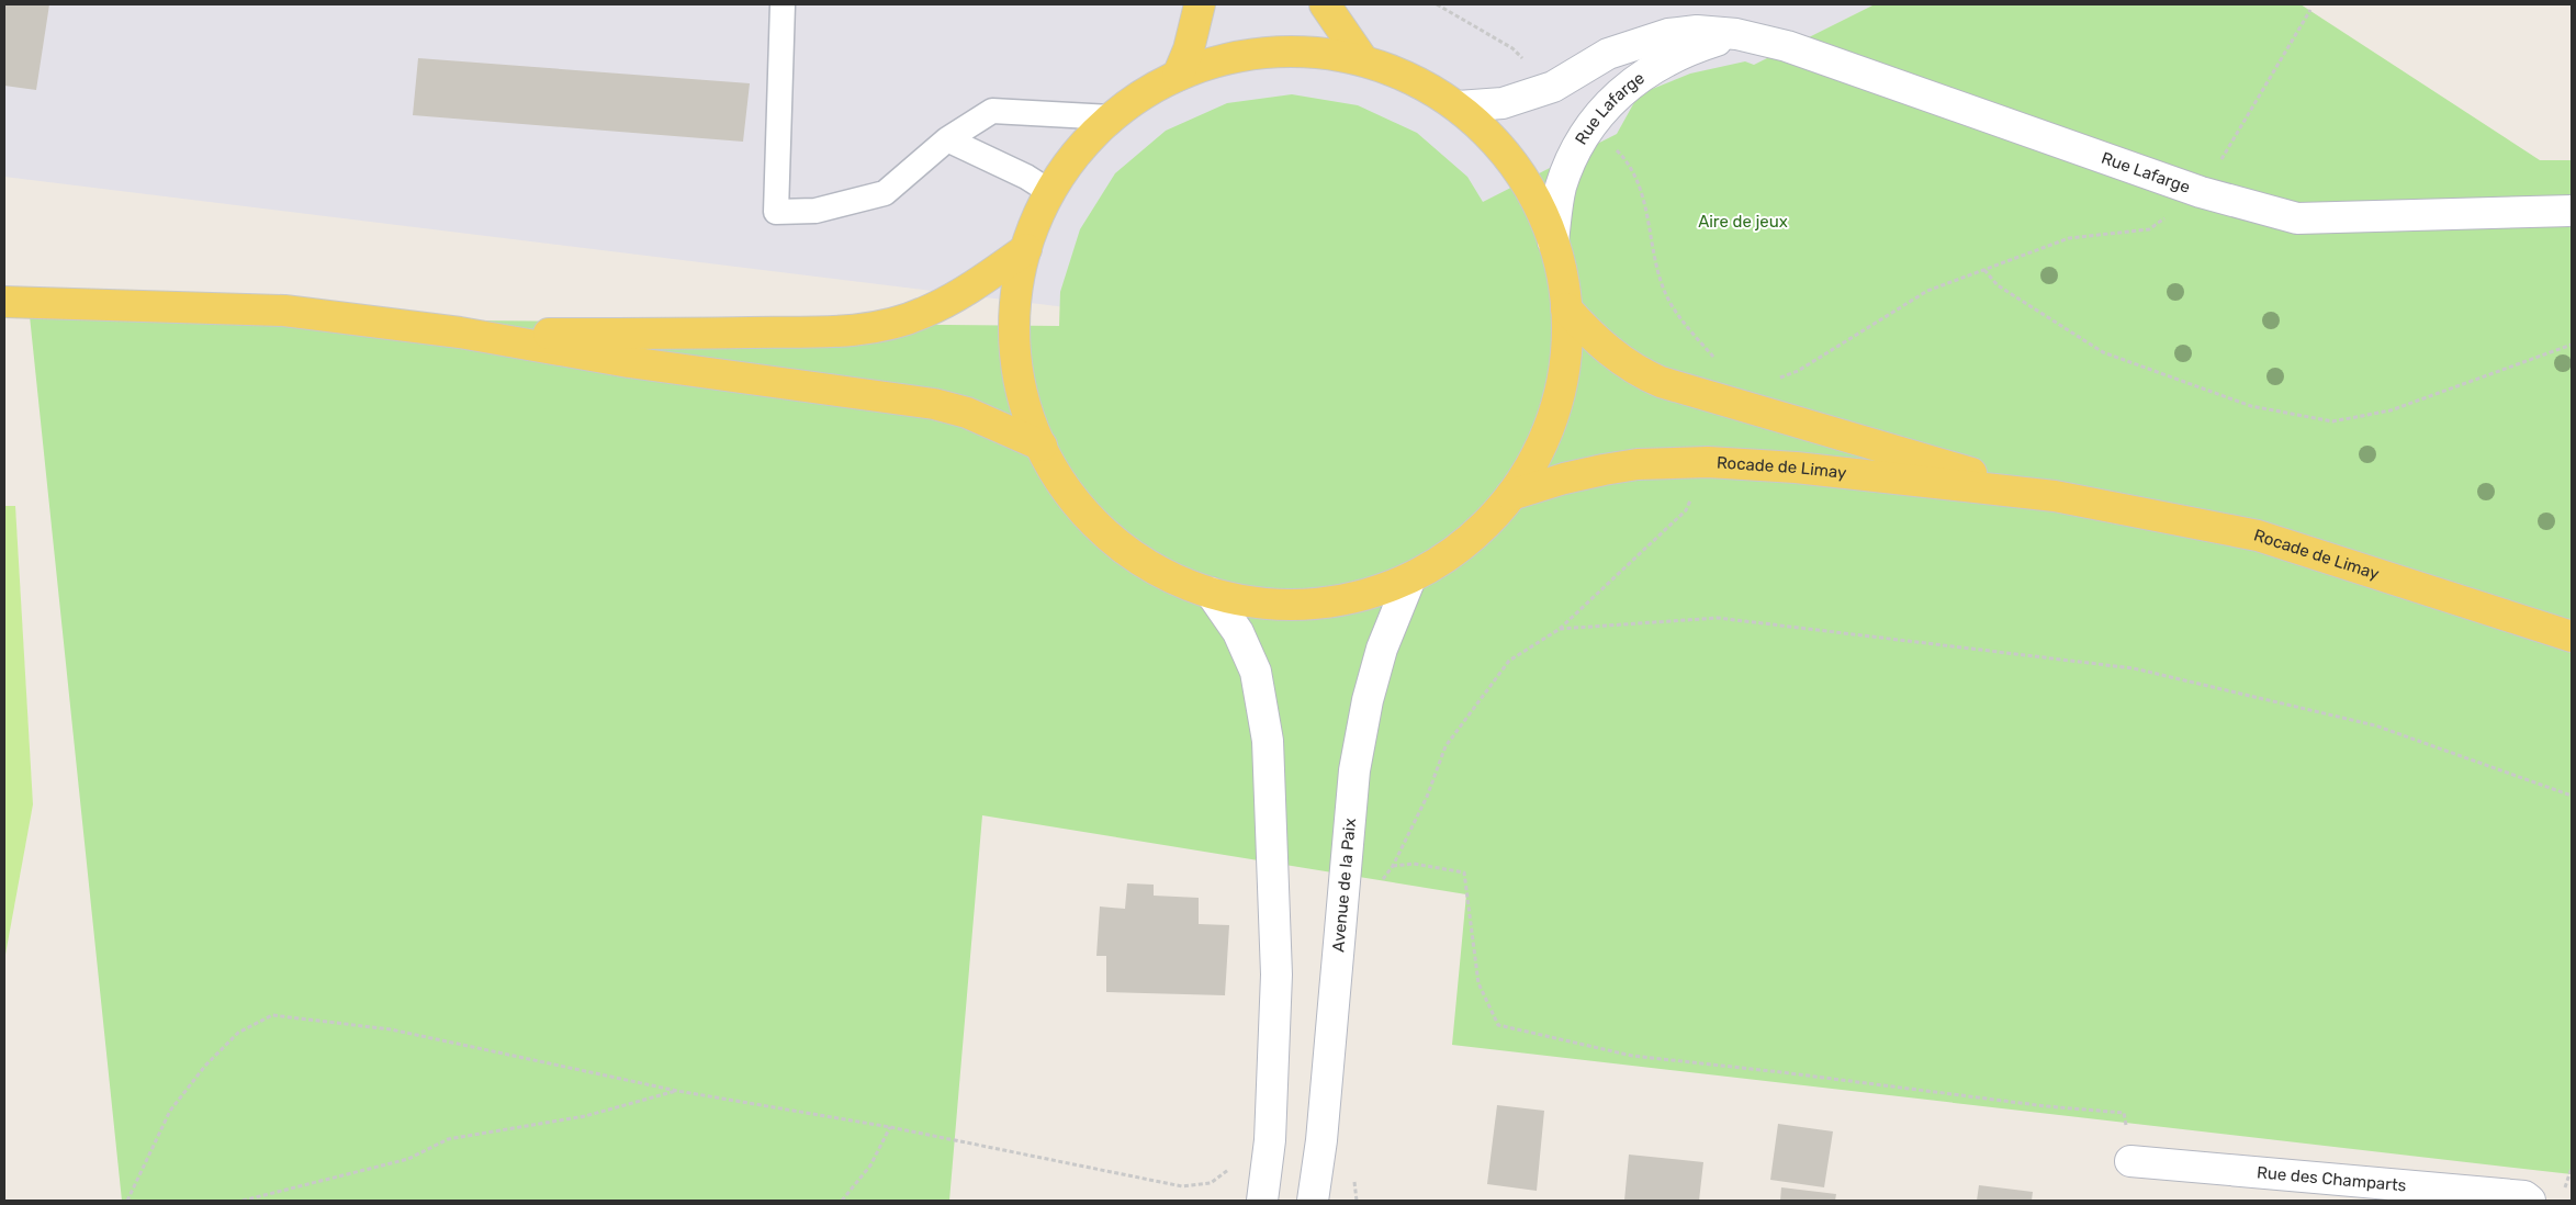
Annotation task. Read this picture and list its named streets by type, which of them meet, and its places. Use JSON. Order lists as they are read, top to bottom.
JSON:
{
  "streets": {
    "main road": ["Rocade de Limay"],
    "street": ["Rue Lafarge", "Avenue de la Paix", "Rue des Champarts"]
  },
  "parks": ["Aire de jeux"]
}
